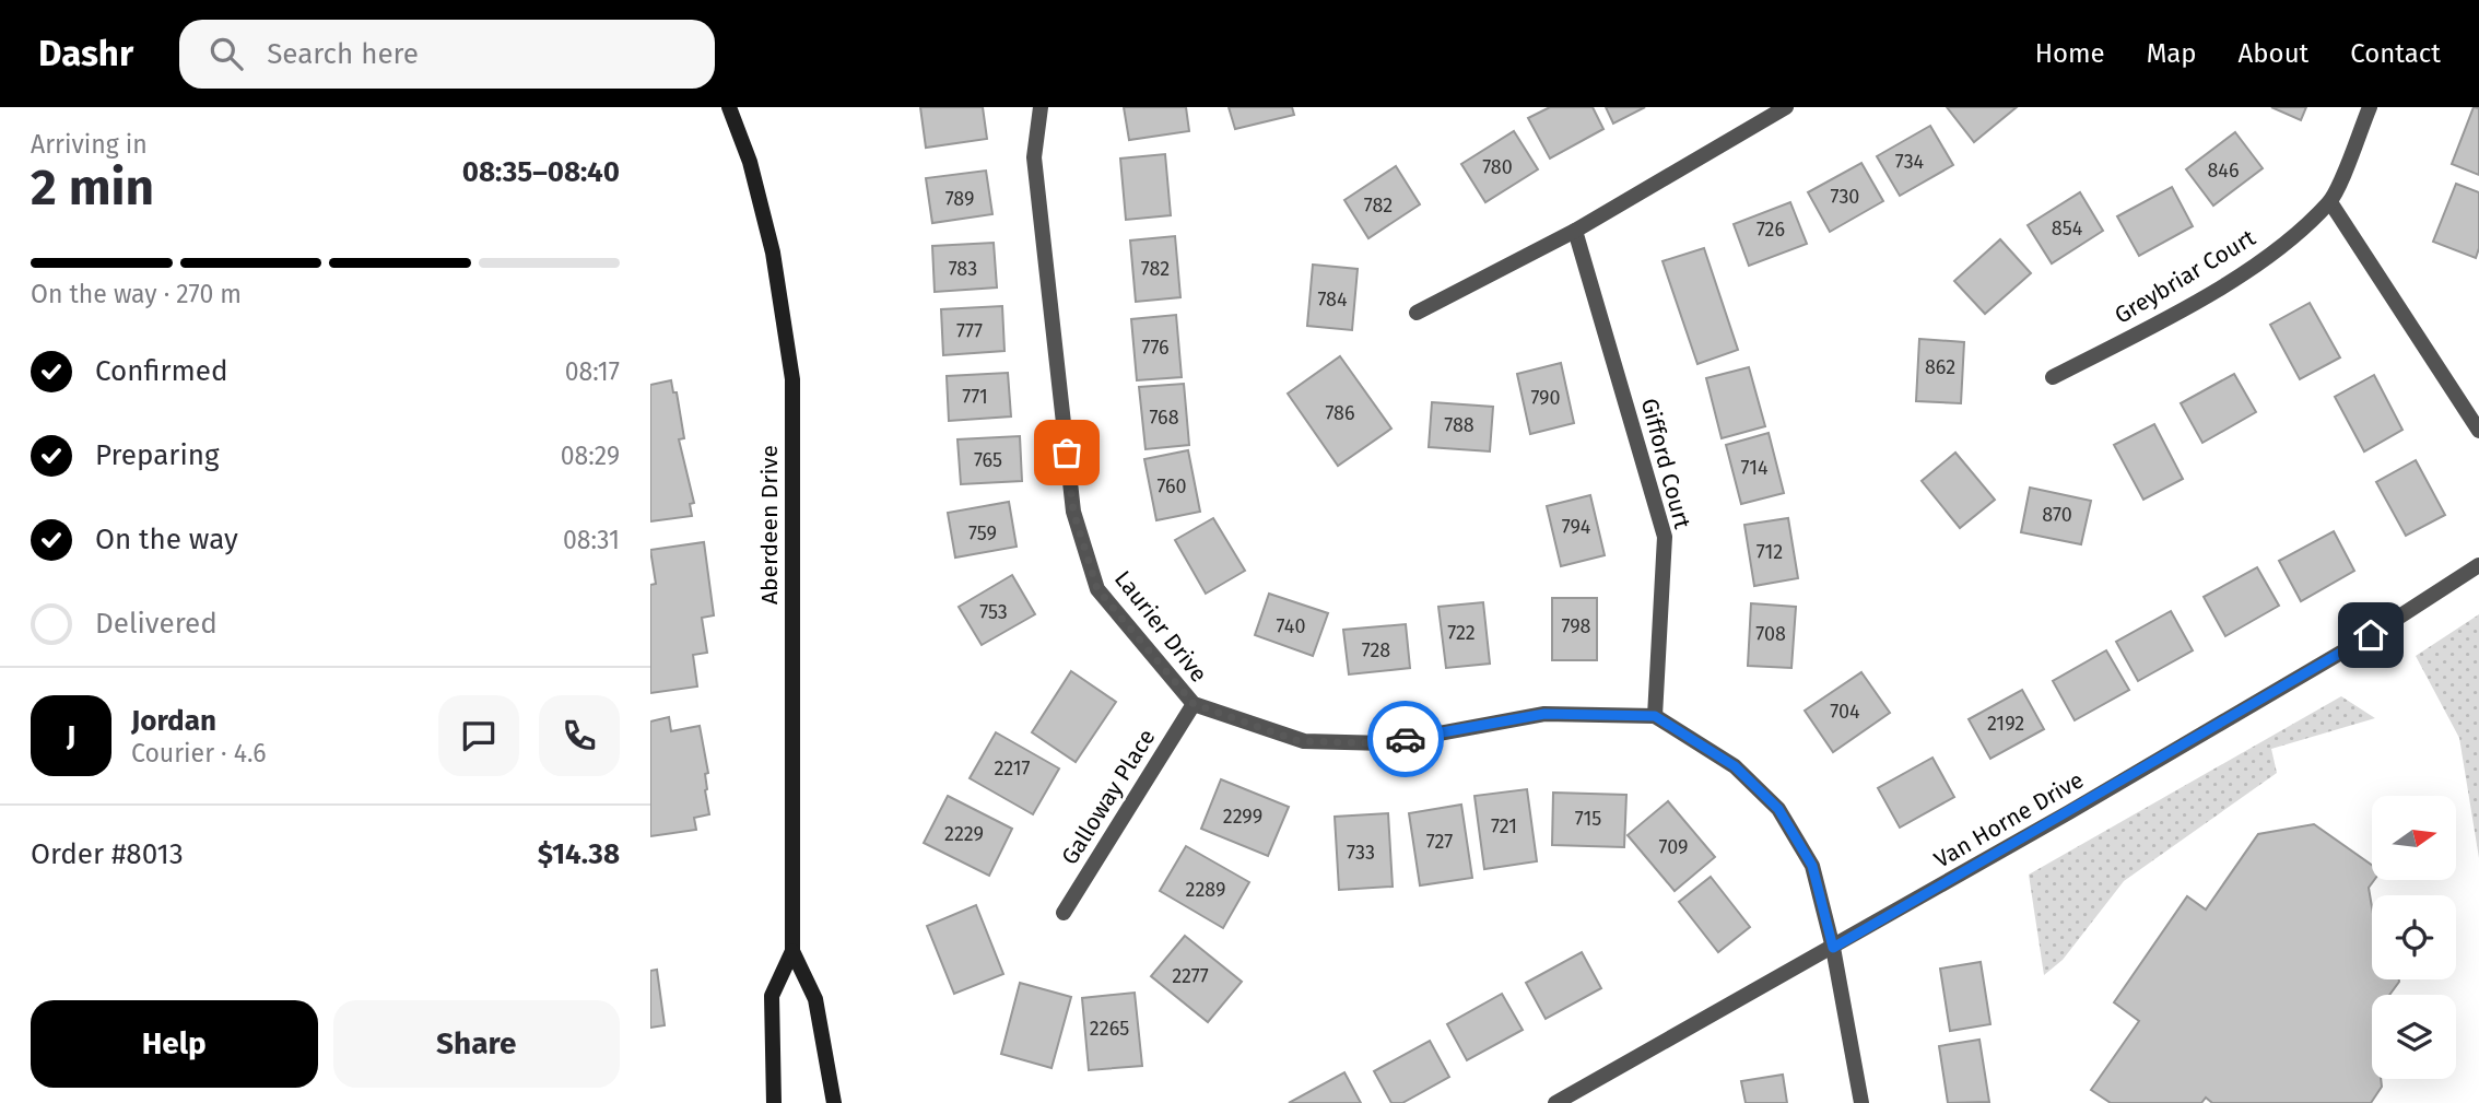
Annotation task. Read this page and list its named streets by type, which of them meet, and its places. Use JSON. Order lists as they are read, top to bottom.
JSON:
{
  "streets": {
    "main road": ["Aberdeen Drive"],
    "street": [
      "Greybriar Court",
      "Gifford Court",
      "Laurier Drive",
      "Galloway Place",
      "Van Horne Drive"
    ]
  },
  "crossings": [
    ["Gifford Court", "Laurier Drive"],
    ["Laurier Drive", "Galloway Place"]
  ],
  "house_numbers": [
    "734",
    "780",
    "846",
    "730",
    "789",
    "782",
    "854",
    "726",
    "783",
    "782",
    "784",
    "777",
    "776",
    "862",
    "771",
    "790",
    "786",
    "768",
    "788",
    "765",
    "714",
    "760",
    "870",
    "794",
    "759",
    "712",
    "753",
    "740",
    "798",
    "722",
    "708",
    "728",
    "704",
    "2192",
    "2217",
    "2299",
    "715",
    "721",
    "2229",
    "727",
    "709",
    "733",
    "2289",
    "2277",
    "2265"
  ],
  "north": "right",
  "page": {
    "header": "Dashr",
    "search": "Search here",
    "nav": [
      "Home",
      "Map",
      "About",
      "Contact"
    ],
    "heading": ["2 min", "Arriving in", "08:35–08:40"],
    "panel": [
      "Jordan",
      "Courier · 4.6",
      "Order #8013",
      "$14.38"
    ],
    "bar": "On the way · 270 m",
    "list": [
      ["Confirmed", "08:17"],
      ["Preparing", "08:29"],
      ["On the way", "08:31"],
      "Delivered"
    ],
    "round": "J",
    "buttons": ["Help", "Share"]
  }
}
